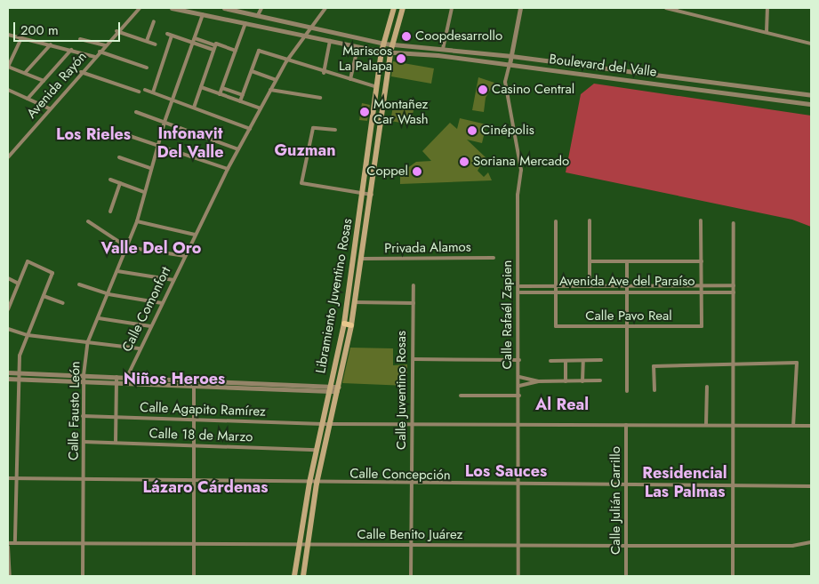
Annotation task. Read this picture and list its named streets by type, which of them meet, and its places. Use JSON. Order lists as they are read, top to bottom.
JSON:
{
  "streets": {
    "main road": ["Libramiento Juventino Rosas"],
    "street": [
      "Boulevard del Valle",
      "Avenida Rayón",
      "Privada Alamos",
      "Avenida Ave del Paraíso",
      "Calle Comonfort",
      "Calle Rafaél Zapien",
      "Calle Pavo Real",
      "Calle Juventino Rosas",
      "Calle Agapito Ramírez",
      "Calle Fausto León",
      "Calle 18 de Marzo",
      "Calle Concepción",
      "Calle Julián Carrillo",
      "Calle Benito Juárez"
    ]
  },
  "crossings": [
    ["Boulevard del Valle", "Libramiento Juventino Rosas"],
    ["Boulevard del Valle", "Calle Comonfort"],
    ["Boulevard del Valle", "Calle Rafaél Zapien"],
    ["Boulevard del Valle", "Calle Fausto León"],
    ["Privada Alamos", "Libramiento Juventino Rosas"],
    ["Avenida Ave del Paraíso", "Calle Rafaél Zapien"],
    ["Avenida Ave del Paraíso", "Calle Pavo Real"],
    ["Libramiento Juventino Rosas", "Calle Agapito Ramírez"],
    ["Libramiento Juventino Rosas", "Calle 18 de Marzo"],
    ["Libramiento Juventino Rosas", "Calle Concepción"],
    ["Libramiento Juventino Rosas", "Calle Benito Juárez"],
    ["Calle Rafaél Zapien", "Calle Agapito Ramírez"],
    ["Calle Rafaél Zapien", "Calle Concepción"],
    ["Calle Rafaél Zapien", "Calle Benito Juárez"],
    ["Calle Juventino Rosas", "Calle Agapito Ramírez"],
    ["Calle Juventino Rosas", "Calle Concepción"],
    ["Calle Juventino Rosas", "Calle Benito Juárez"],
    ["Calle Agapito Ramírez", "Calle Fausto León"],
    ["Calle Agapito Ramírez", "Calle Julián Carrillo"],
    ["Calle Fausto León", "Calle 18 de Marzo"],
    ["Calle Fausto León", "Calle Concepción"],
    ["Calle Fausto León", "Calle Benito Juárez"],
    ["Calle Concepción", "Calle Julián Carrillo"],
    ["Calle Julián Carrillo", "Calle Benito Juárez"]
  ],
  "districts": [
    "Los Rieles",
    "Infonavit Del Valle",
    "Guzman",
    "Valle Del Oro",
    "Niños Heroes",
    "Al Real",
    "Los Sauces",
    "Residencial Las Palmas",
    "Lázaro Cárdenas"
  ],
  "places": [
    "Coopdesarrollo",
    "Mariscos La Palapa",
    "Casino Central",
    "Montañez Car Wash",
    "Cinépolis",
    "Soriana Mercado",
    "Coppel"
  ],
  "scale_bar": "200 m"
}
